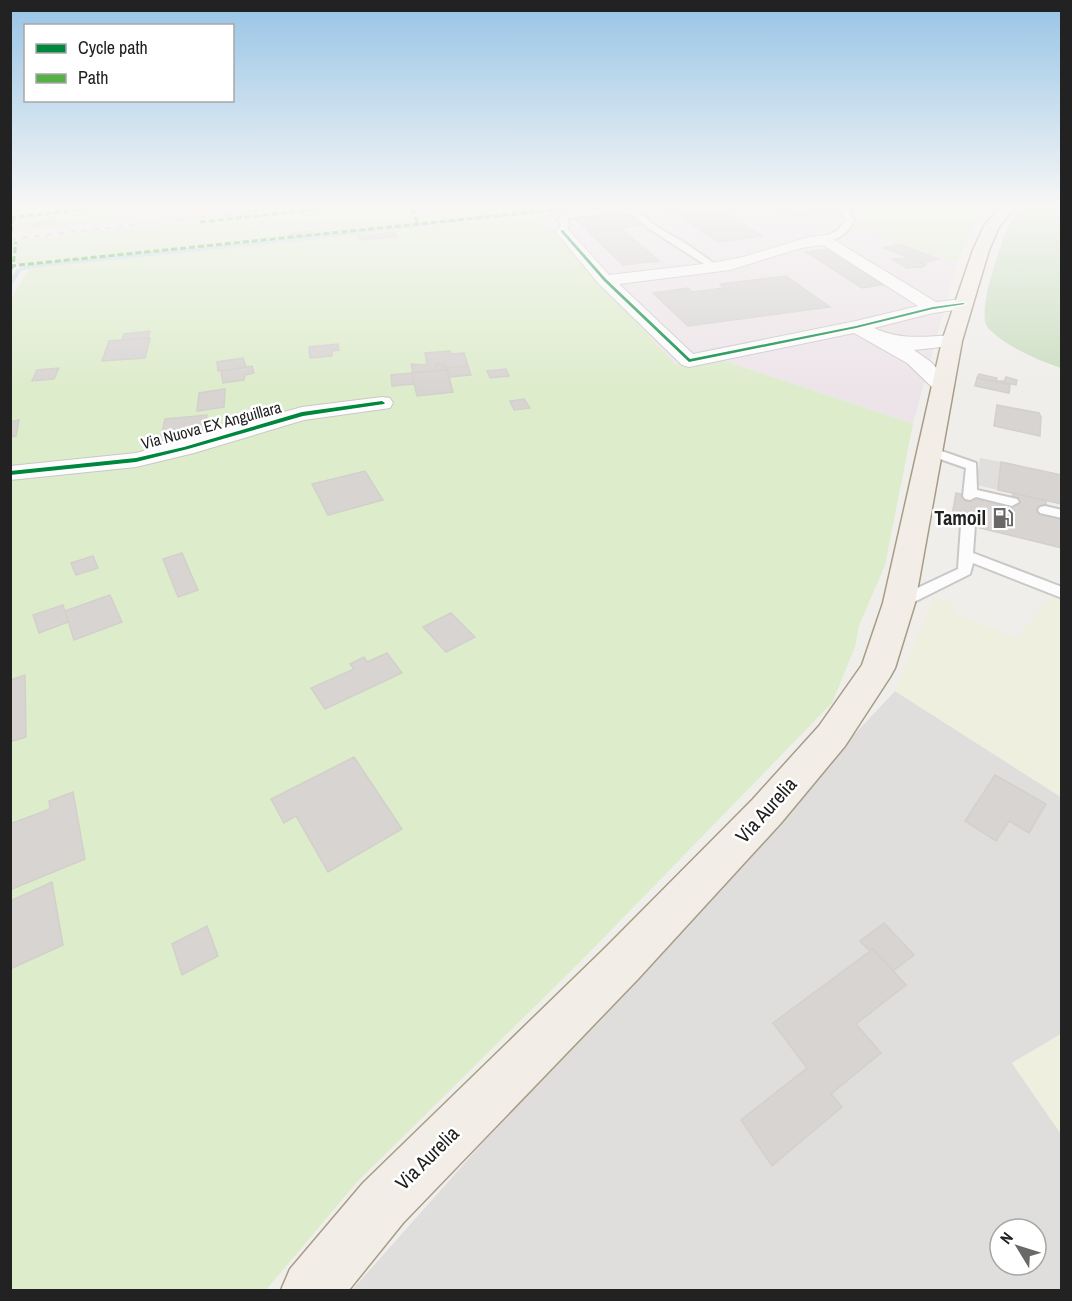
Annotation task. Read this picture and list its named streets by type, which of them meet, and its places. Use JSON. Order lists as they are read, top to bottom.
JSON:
{
  "streets": {
    "main road": ["Via Aurelia"],
    "street": ["Via Nuova EX Anguillara"]
  },
  "places": {
    "fuel station": ["Tamoil"]
  },
  "legend": ["Cycle path", "Path"],
  "north": "top left"
}
